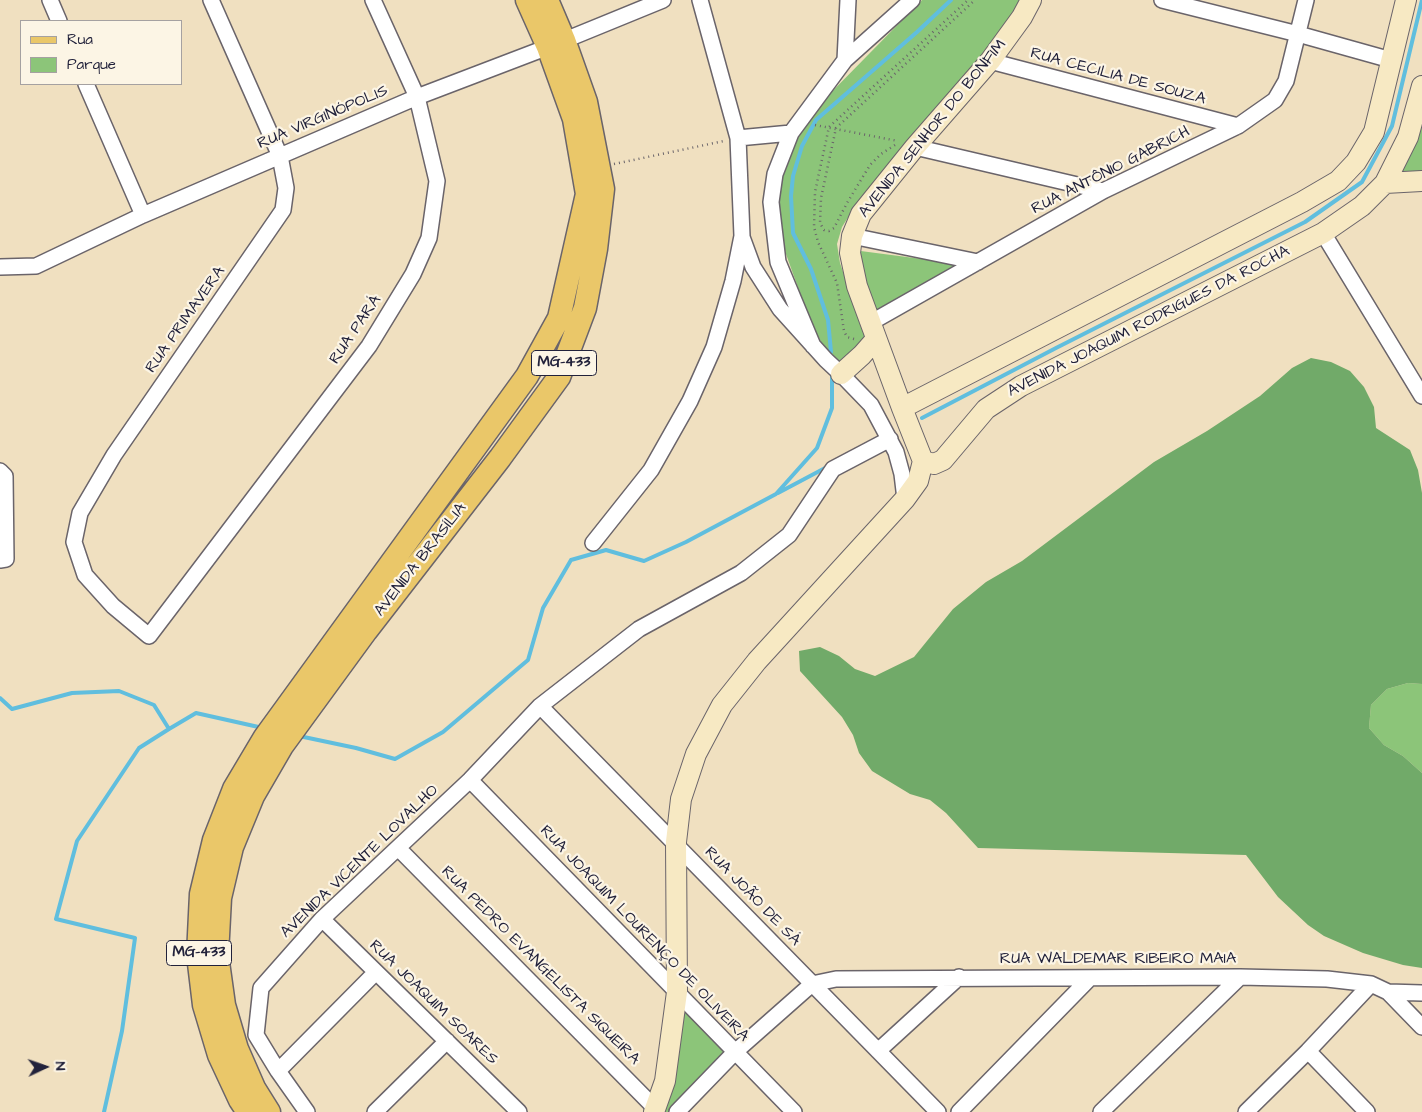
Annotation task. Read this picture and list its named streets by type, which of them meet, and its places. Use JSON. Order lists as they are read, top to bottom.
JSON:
{
  "streets": {
    "main road": ["MG-433", "AVENIDA BRASÍLIA"],
    "street": [
      "RUA CECILIA DE SOUZA",
      "RUA VIRGINÓPOLIS",
      "AVENIDA SENHOR DO BONFIM",
      "RUA ANTÔNIO GABRICH",
      "RUA PRIMAVERA",
      "AVENIDA JOAQUIM RODRIGUES DA ROCHA",
      "RUA PARÁ",
      "AVENIDA VICENTE LOVALHO",
      "RUA JOÃO DE SÁ",
      "RUA JOAQUIM LOURENÇO DE OLIVEIRA",
      "RUA WALDEMAR RIBEIRO MAIA",
      "RUA PEDRO EVANGELISTA SIQUEIRA",
      "RUA JOAQUIM SOARES"
    ]
  },
  "crossings": [
    ["RUA CECILIA DE SOUZA", "AVENIDA SENHOR DO BONFIM"],
    ["RUA CECILIA DE SOUZA", "RUA ANTÔNIO GABRICH"],
    ["RUA VIRGINÓPOLIS", "RUA PRIMAVERA"],
    ["RUA VIRGINÓPOLIS", "RUA PARÁ"],
    ["RUA VIRGINÓPOLIS", "AVENIDA BRASÍLIA"],
    ["AVENIDA SENHOR DO BONFIM", "RUA ANTÔNIO GABRICH"],
    ["AVENIDA SENHOR DO BONFIM", "AVENIDA JOAQUIM RODRIGUES DA ROCHA"],
    ["RUA PRIMAVERA", "RUA PARÁ"],
    ["AVENIDA VICENTE LOVALHO", "RUA JOÃO DE SÁ"],
    ["AVENIDA VICENTE LOVALHO", "RUA JOAQUIM LOURENÇO DE OLIVEIRA"],
    ["AVENIDA VICENTE LOVALHO", "RUA PEDRO EVANGELISTA SIQUEIRA"],
    ["AVENIDA VICENTE LOVALHO", "RUA JOAQUIM SOARES"],
    ["RUA JOÃO DE SÁ", "RUA WALDEMAR RIBEIRO MAIA"]
  ],
  "legend": ["Rua", "Parque"],
  "north": "right"
}
